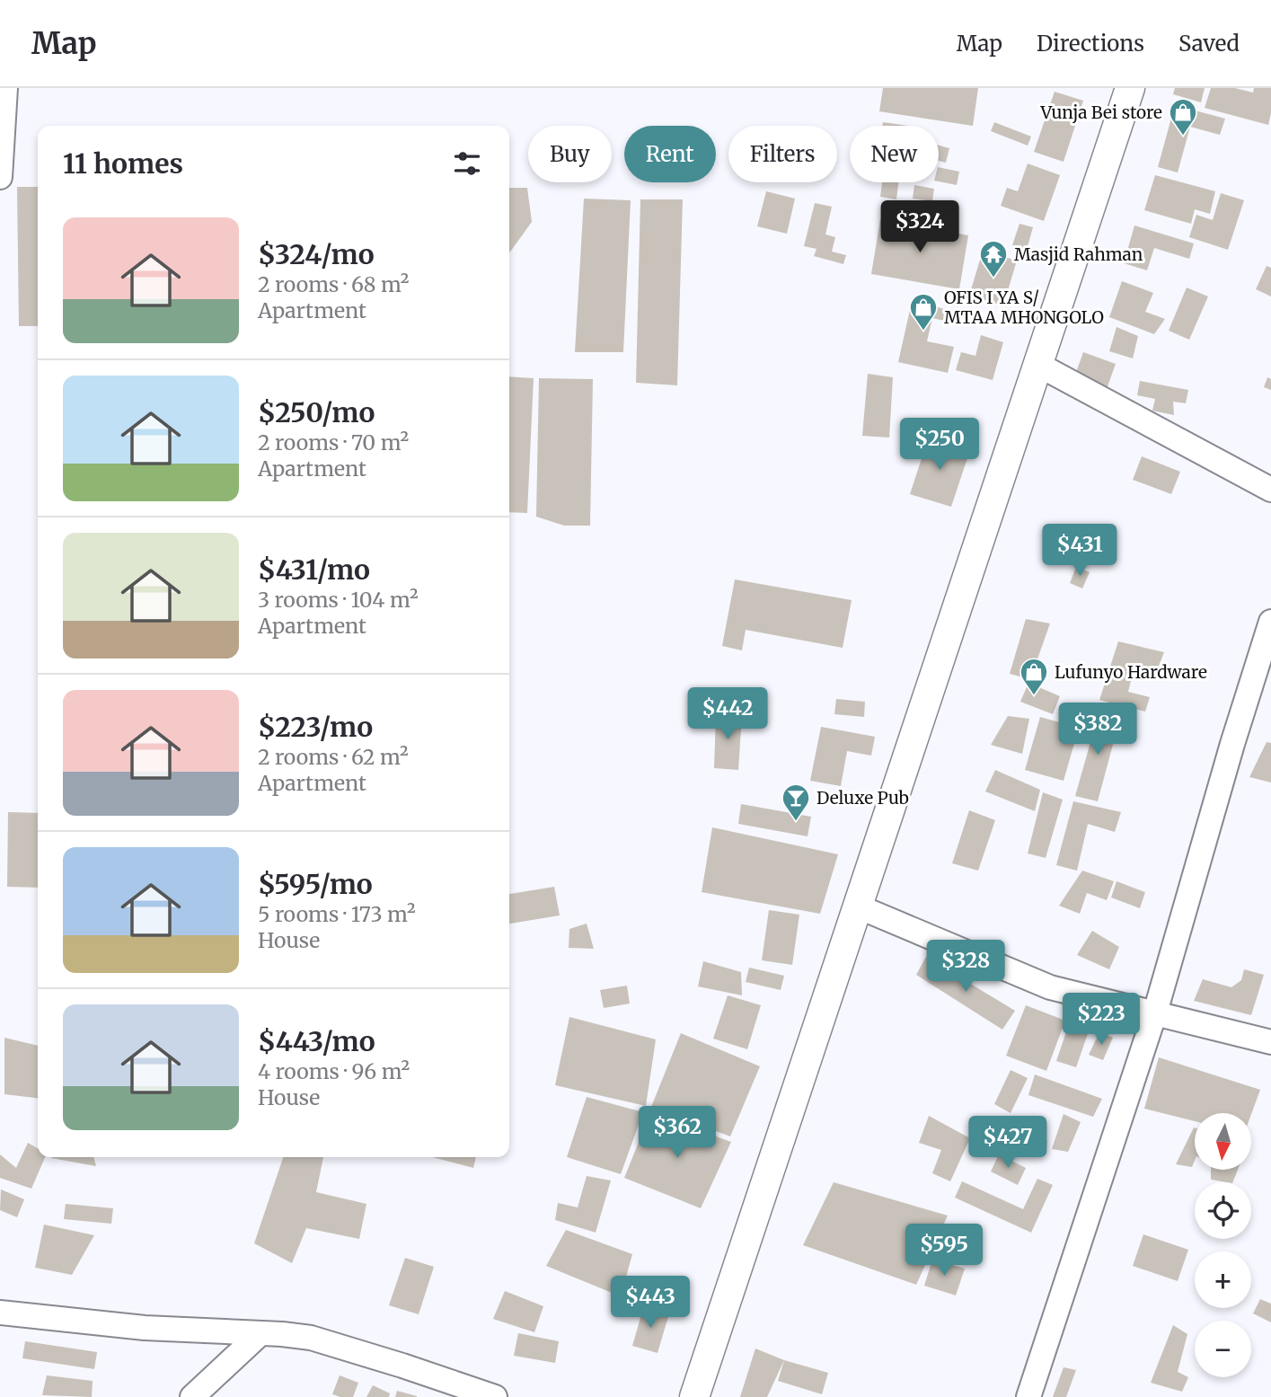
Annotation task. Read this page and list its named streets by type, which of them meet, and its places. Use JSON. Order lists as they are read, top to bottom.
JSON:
{
  "places": {
    "shop": ["Vunja Bei store", "OFIS I YA S/ MTAA MHONGOLO", "Lufunyo Hardware"],
    "temple": ["Masjid Rahman"],
    "bar": ["Deluxe Pub"]
  },
  "north": "bottom",
  "page": {
    "header": "Map",
    "nav": ["Map", "Directions", "Saved"],
    "chip": [
      "Buy",
      "Rent",
      "Filters",
      "New"
    ],
    "heading": "11 homes",
    "price": [
      "$324",
      "$250",
      "$431",
      "$442",
      "$382",
      "$328",
      "$223",
      "$362",
      "$427",
      "$595",
      "$443"
    ],
    "list": [
      {
        "name": "$324/mo",
        "note": "2 rooms · 68 m² · Apartment"
      },
      {
        "name": "$250/mo",
        "note": "2 rooms · 70 m² · Apartment"
      },
      {
        "name": "$431/mo",
        "note": "3 rooms · 104 m² · Apartment"
      },
      {
        "name": "$223/mo",
        "note": "2 rooms · 62 m² · Apartment"
      },
      {
        "name": "$595/mo",
        "note": "5 rooms · 173 m² · House"
      },
      {
        "name": "$443/mo",
        "note": "4 rooms · 96 m² · House"
      }
    ],
    "map_buttons": ["+", "−"]
  }
}
